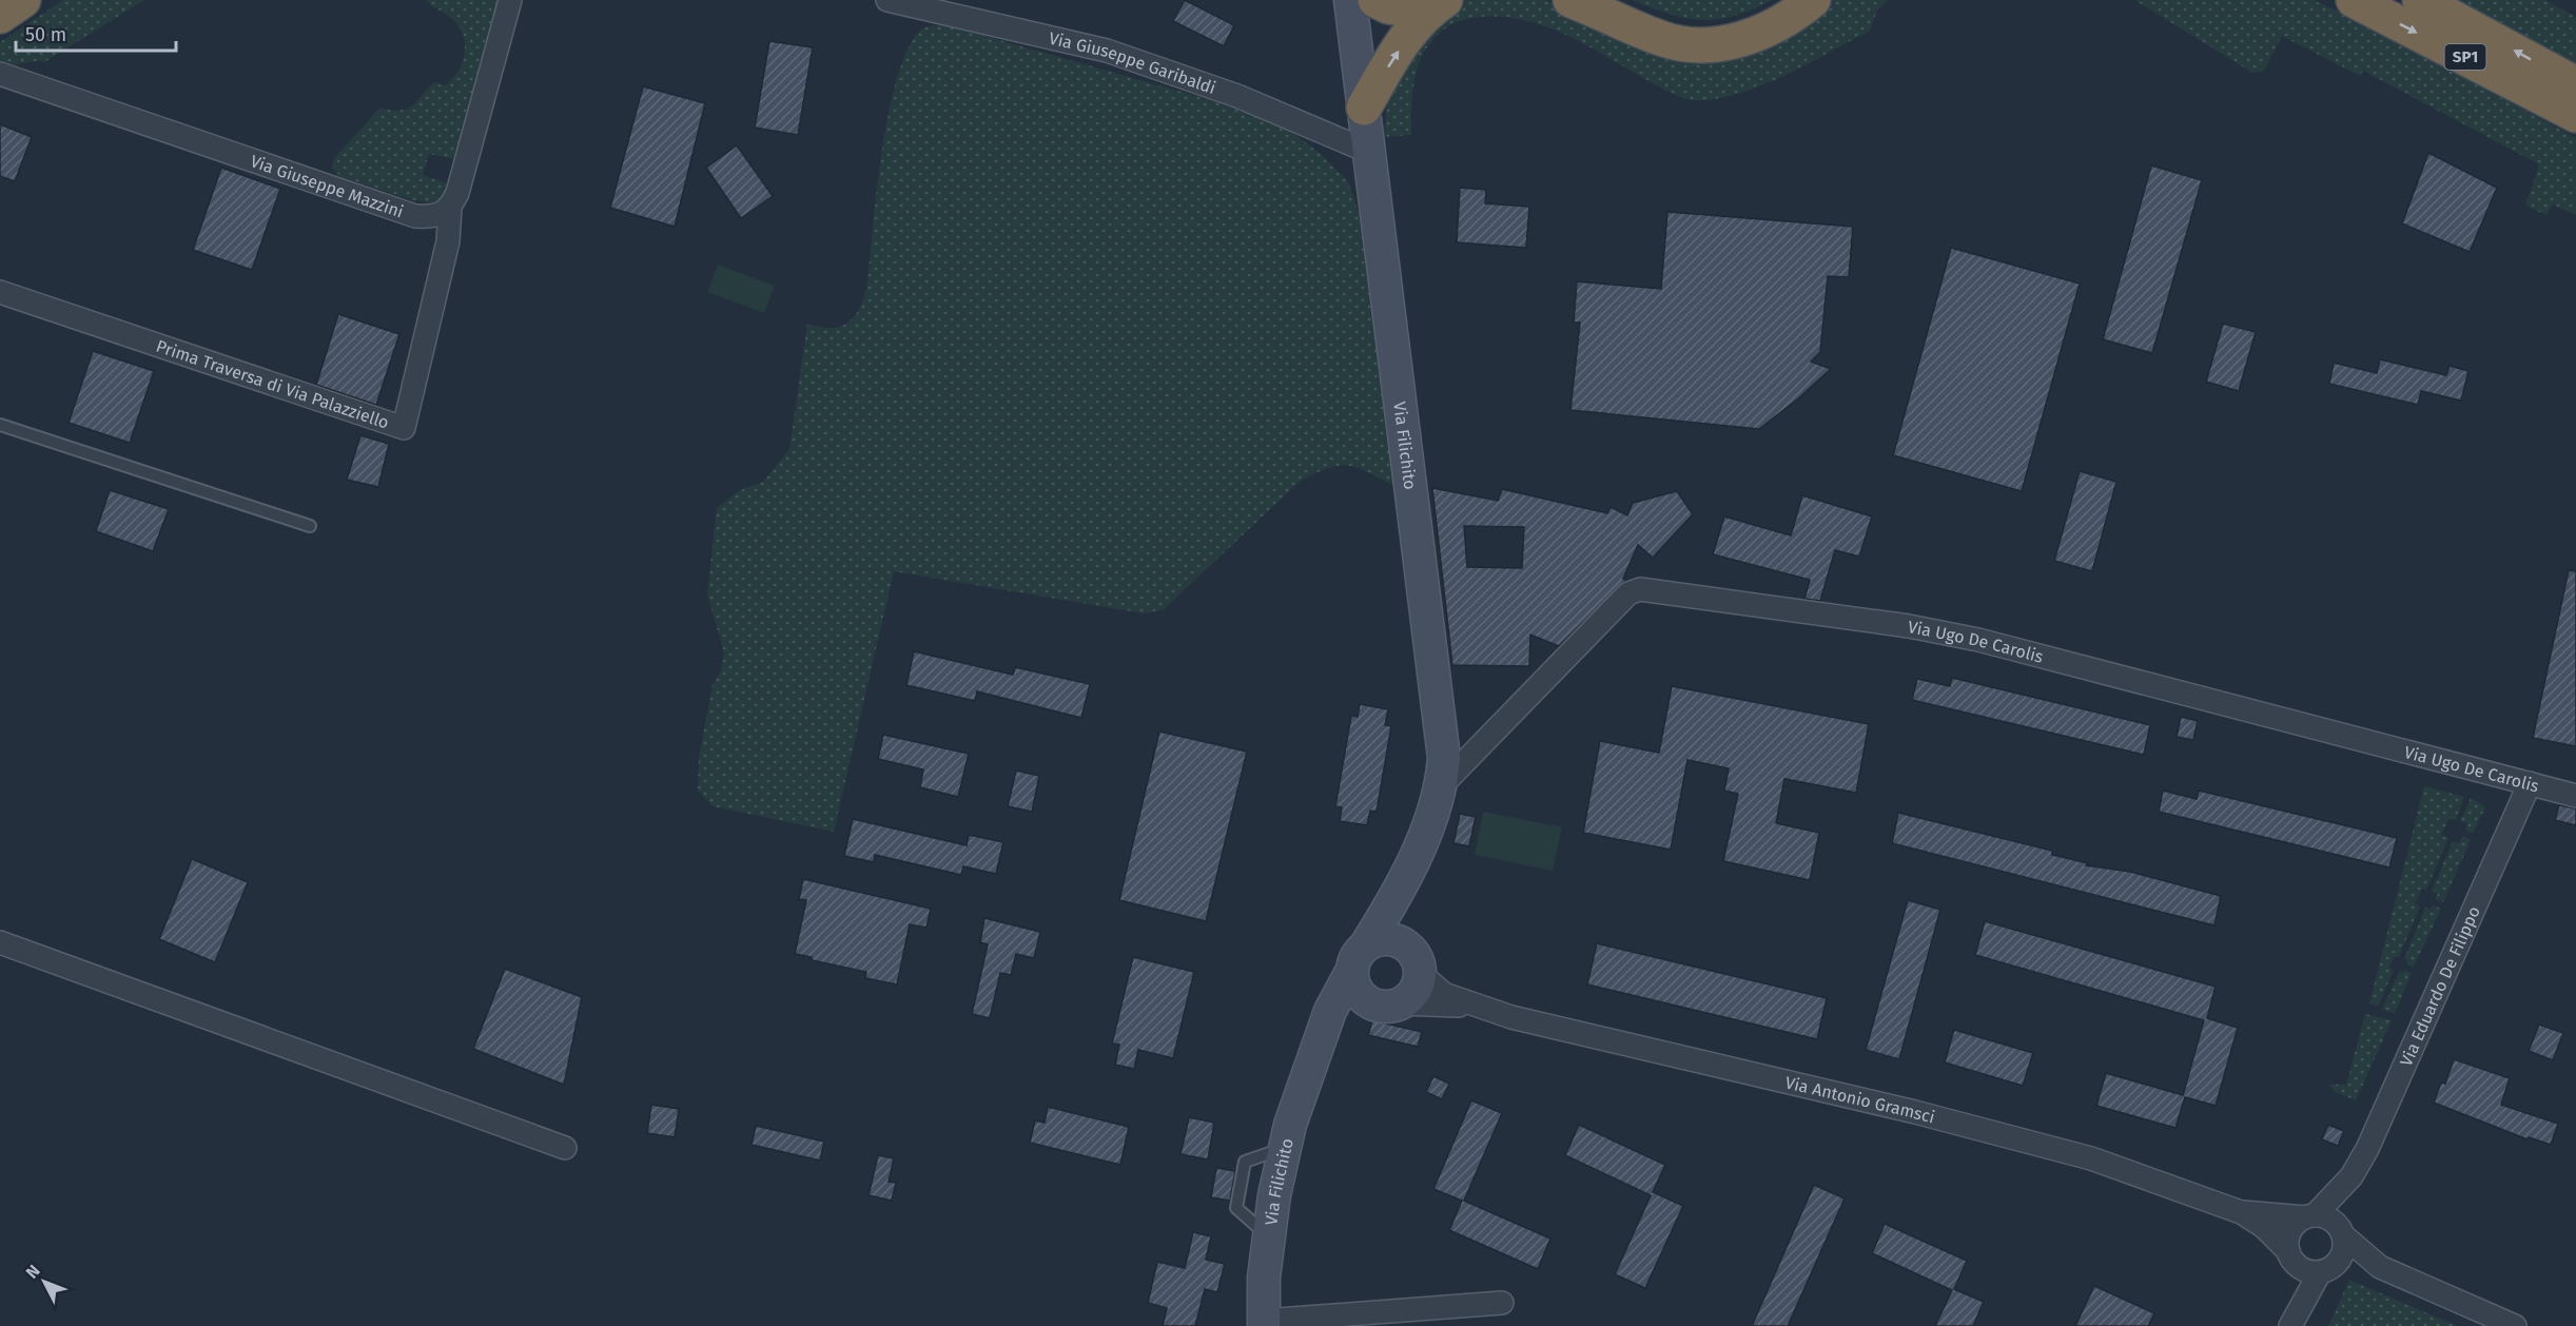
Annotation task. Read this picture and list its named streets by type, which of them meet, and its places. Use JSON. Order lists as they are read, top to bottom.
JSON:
{
  "streets": {
    "highway": ["SP1"],
    "street": [
      "Via Giuseppe Garibaldi",
      "Via Giuseppe Mazzini",
      "Prima Traversa di Via Palazziello",
      "Via Filichito",
      "Via Ugo De Carolis",
      "Via Eduardo De Filippo",
      "Via Antonio Gramsci"
    ]
  },
  "crossings": [
    ["Via Giuseppe Garibaldi", "Via Filichito"],
    ["Via Giuseppe Mazzini", "Prima Traversa di Via Palazziello"],
    ["Via Filichito", "Via Ugo De Carolis"],
    ["Via Filichito", "Via Antonio Gramsci"],
    ["Via Ugo De Carolis", "Via Eduardo De Filippo"],
    ["Via Eduardo De Filippo", "Via Antonio Gramsci"]
  ],
  "scale_bar": "50 m",
  "north": "top left"
}
